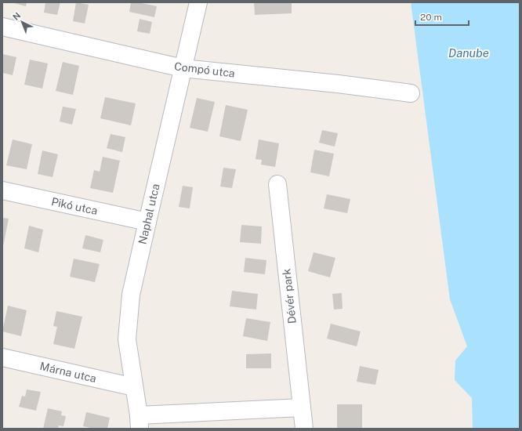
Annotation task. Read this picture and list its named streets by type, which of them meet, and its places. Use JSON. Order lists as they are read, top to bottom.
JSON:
{
  "streets": {
    "street": [
      "Compó utca",
      "Pikó utca",
      "Naphal utca",
      "Dévér park",
      "Márna utca"
    ]
  },
  "crossings": [
    ["Compó utca", "Naphal utca"],
    ["Pikó utca", "Naphal utca"],
    ["Naphal utca", "Márna utca"]
  ],
  "water": ["Danube"],
  "scale_bar": "20 m",
  "north": "top left"
}
